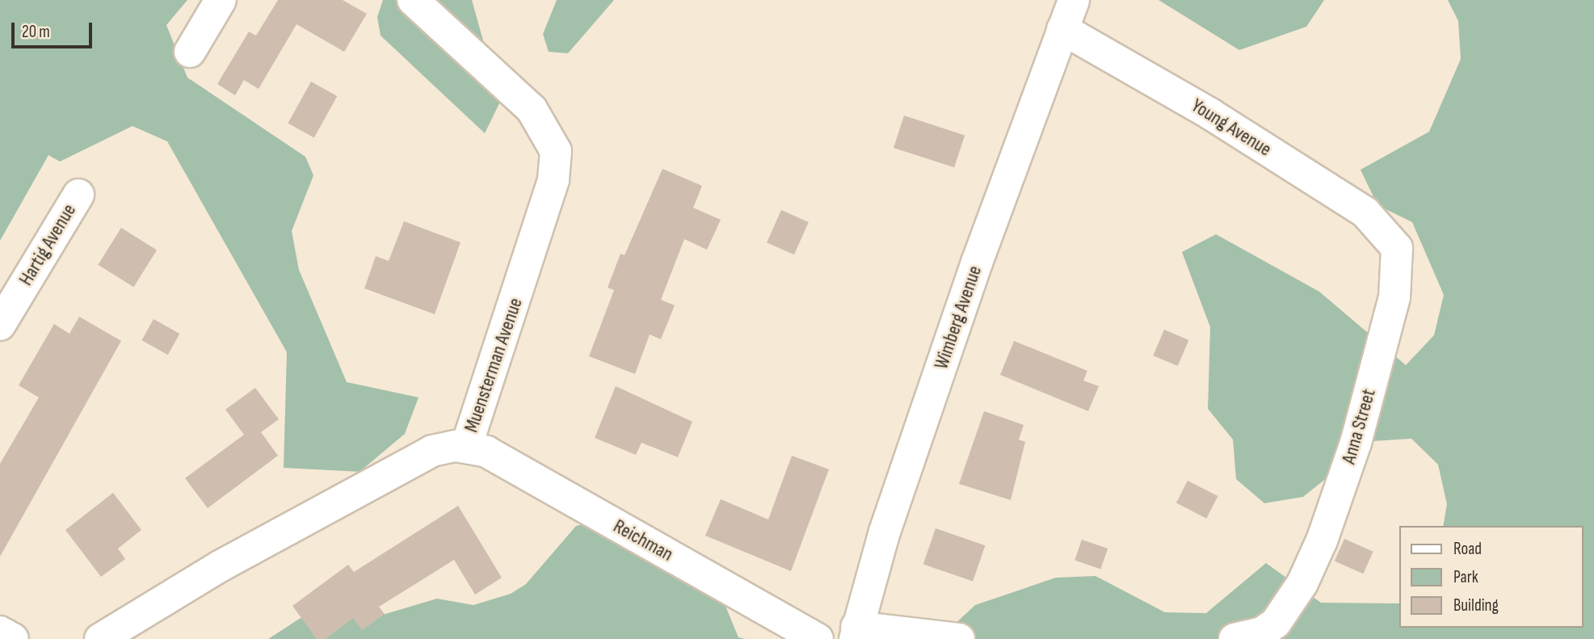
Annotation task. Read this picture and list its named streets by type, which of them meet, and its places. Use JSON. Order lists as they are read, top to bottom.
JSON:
{
  "streets": {
    "street": [
      "Young Avenue",
      "Hartig Avenue",
      "Wimberg Avenue",
      "Muensterman Avenue",
      "Anna Street",
      "Reichman"
    ]
  },
  "crossings": [
    ["Young Avenue", "Wimberg Avenue"],
    ["Young Avenue", "Anna Street"],
    ["Muensterman Avenue", "Reichman"]
  ],
  "legend": ["Road", "Park", "Building"],
  "scale_bar": "20 m"
}
